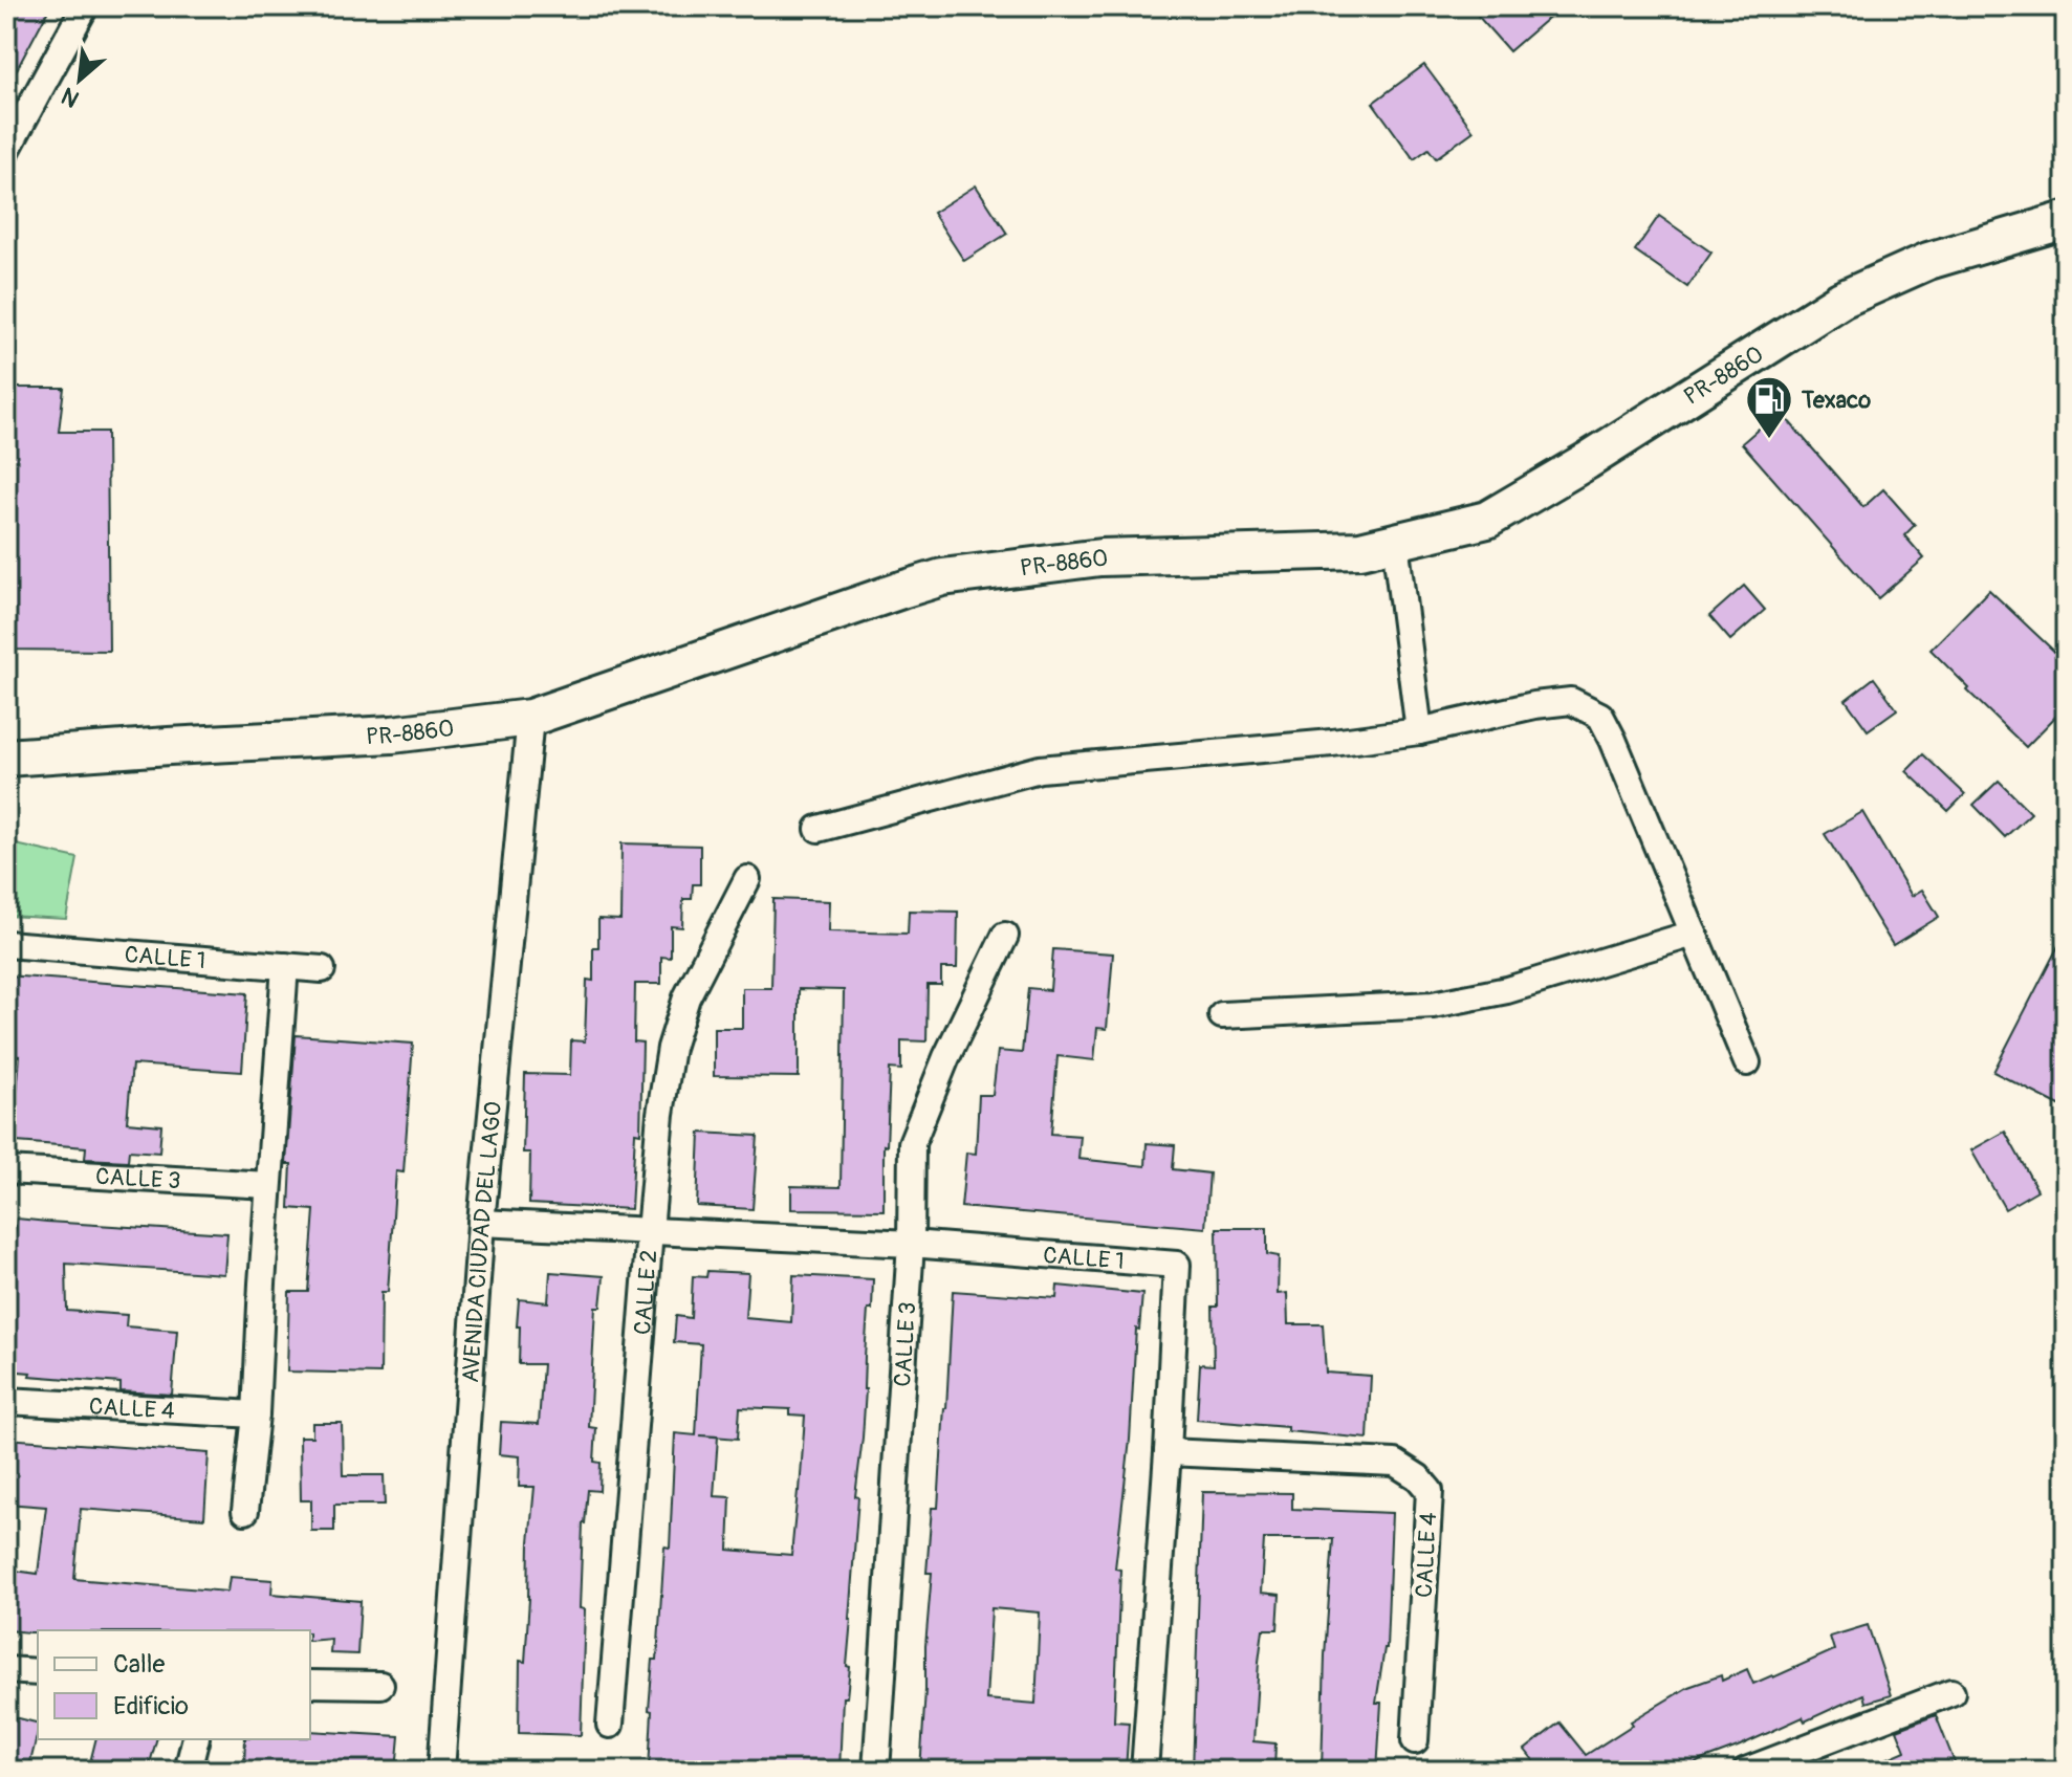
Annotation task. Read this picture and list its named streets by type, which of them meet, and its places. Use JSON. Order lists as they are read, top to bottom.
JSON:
{
  "streets": {
    "street": [
      "PR-8860",
      "CALLE 1",
      "CALLE 3",
      "AVENIDA CIUDAD DEL LAGO",
      "CALLE 2",
      "CALLE 4"
    ]
  },
  "crossings": [
    ["PR-8860", "AVENIDA CIUDAD DEL LAGO"],
    ["CALLE 1", "CALLE 3"],
    ["CALLE 1", "AVENIDA CIUDAD DEL LAGO"],
    ["CALLE 1", "CALLE 2"],
    ["CALLE 1", "CALLE 4"]
  ],
  "places": {
    "fuel station": ["Texaco"]
  },
  "legend": ["Calle", "Edificio"],
  "north": "bottom left"
}
